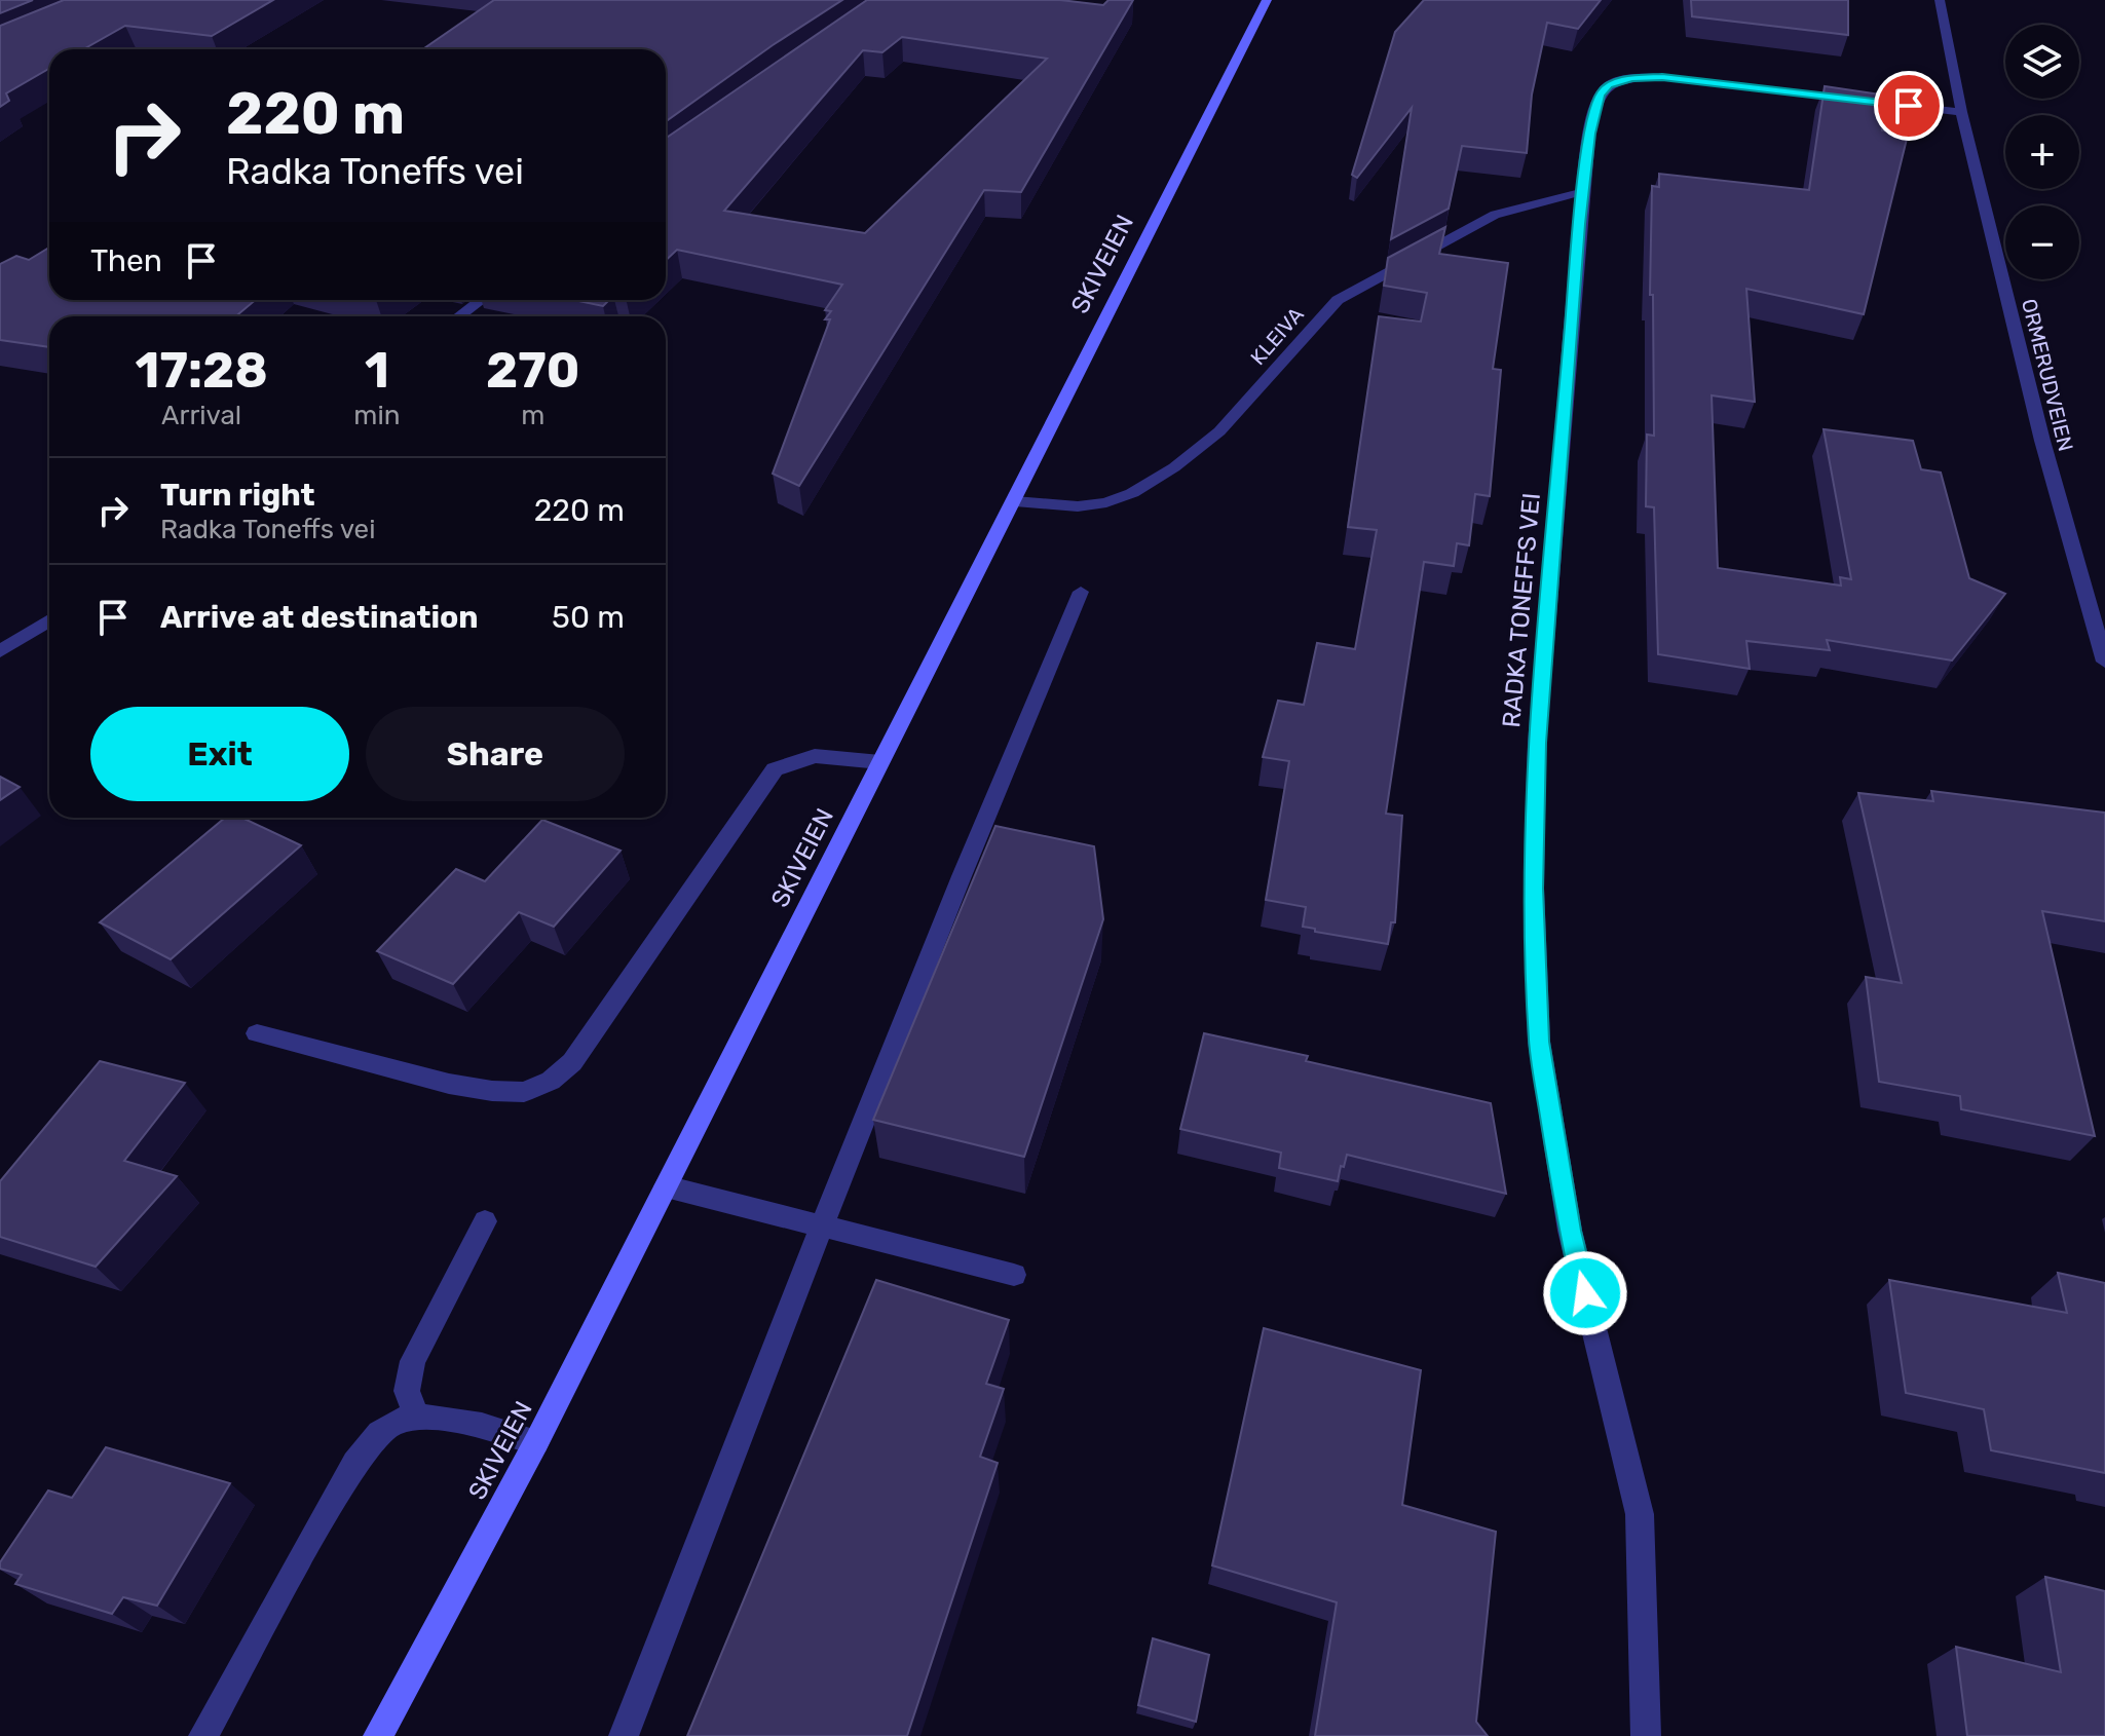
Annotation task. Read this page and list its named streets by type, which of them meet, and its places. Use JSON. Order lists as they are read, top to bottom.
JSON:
{
  "streets": {
    "main road": ["SKIVEIEN"],
    "street": ["KLEIVA", "ORMERUDVEIEN", "RADKA TONEFFS VEI"]
  },
  "crossings": [
    ["SKIVEIEN", "KLEIVA"],
    ["KLEIVA", "RADKA TONEFFS VEI"],
    ["ORMERUDVEIEN", "RADKA TONEFFS VEI"]
  ],
  "page": {
    "map_buttons": ["+", "−"],
    "turn": ["220 m", "Radka Toneffs vei"],
    "then": "Then",
    "eta": [
      "17:28",
      "Arrival",
      "1",
      "min",
      "270",
      "m"
    ],
    "list": [
      {
        "name": "Turn right",
        "note": "Radka Toneffs vei",
        "value": "220 m"
      },
      {
        "name": "Arrive at destination",
        "value": "50 m"
      }
    ],
    "buttons": ["Exit", "Share"]
  }
}
